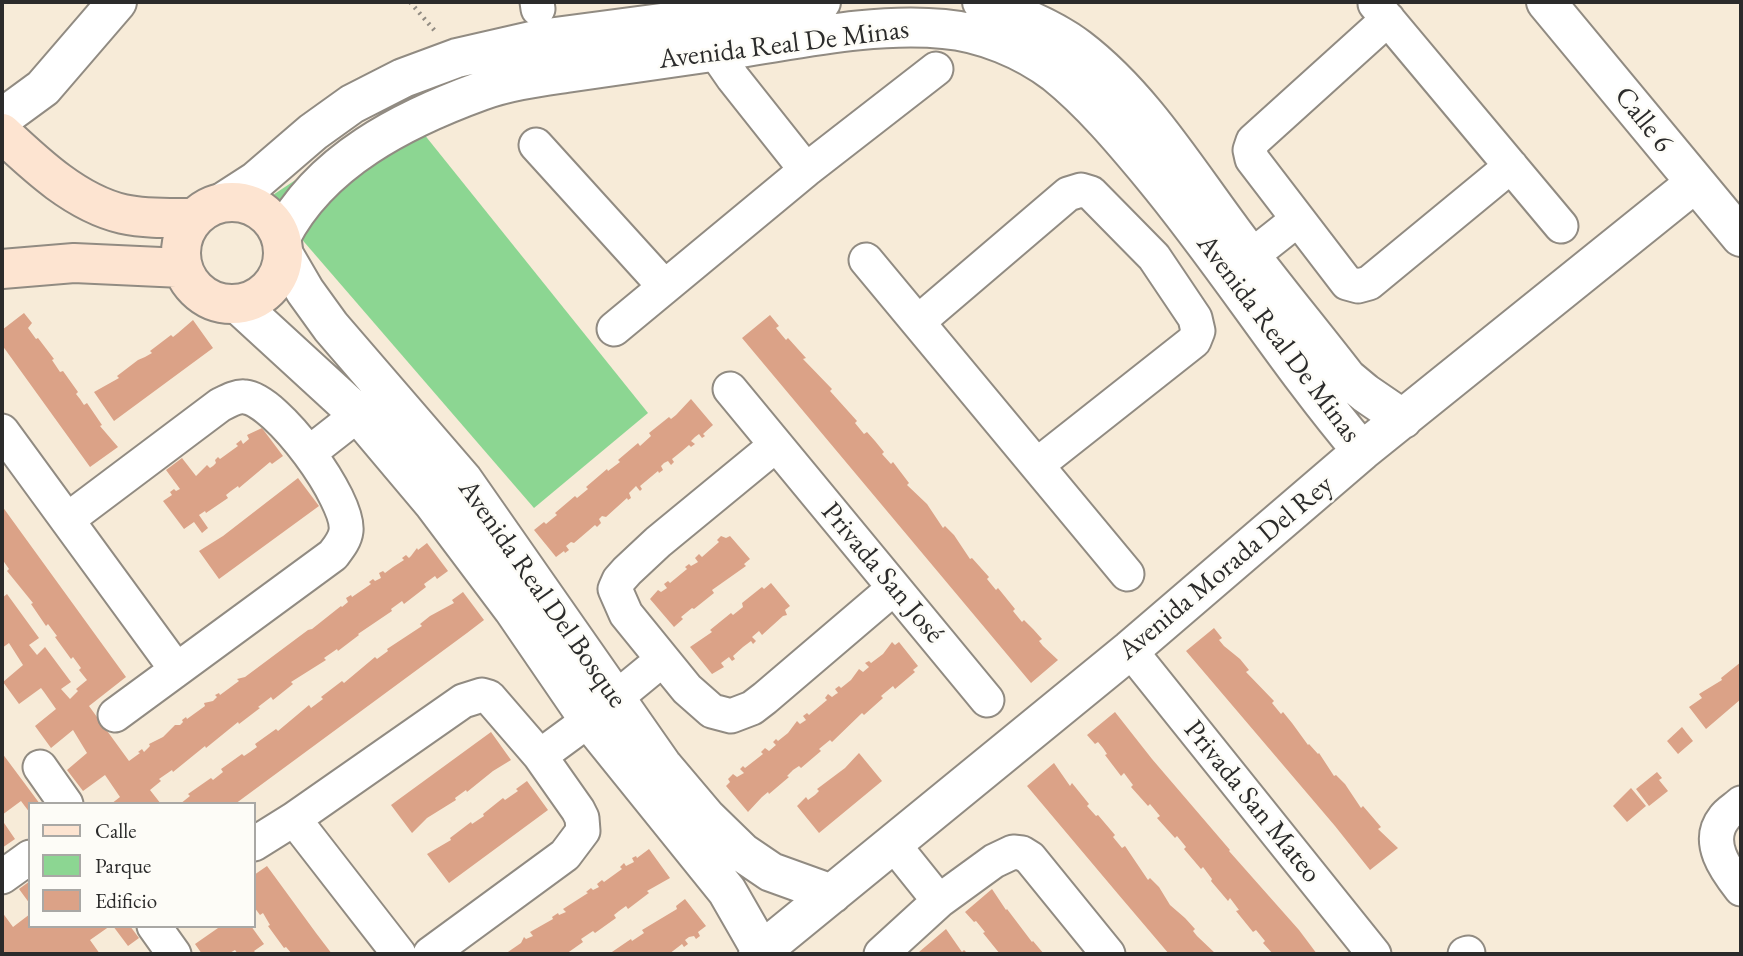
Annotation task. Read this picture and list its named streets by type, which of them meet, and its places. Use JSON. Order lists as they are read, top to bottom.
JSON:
{
  "streets": {
    "street": [
      "Avenida Real De Minas",
      "Calle 6",
      "Avenida Morada Del Rey",
      "Privada San José",
      "Avenida Real Del Bosque",
      "Privada San Mateo"
    ]
  },
  "crossings": [
    ["Avenida Real De Minas", "Avenida Morada Del Rey"],
    ["Avenida Real De Minas", "Avenida Real Del Bosque"],
    ["Calle 6", "Avenida Morada Del Rey"],
    ["Avenida Morada Del Rey", "Avenida Real Del Bosque"],
    ["Avenida Morada Del Rey", "Privada San Mateo"]
  ],
  "legend": ["Calle", "Parque", "Edificio"]
}
